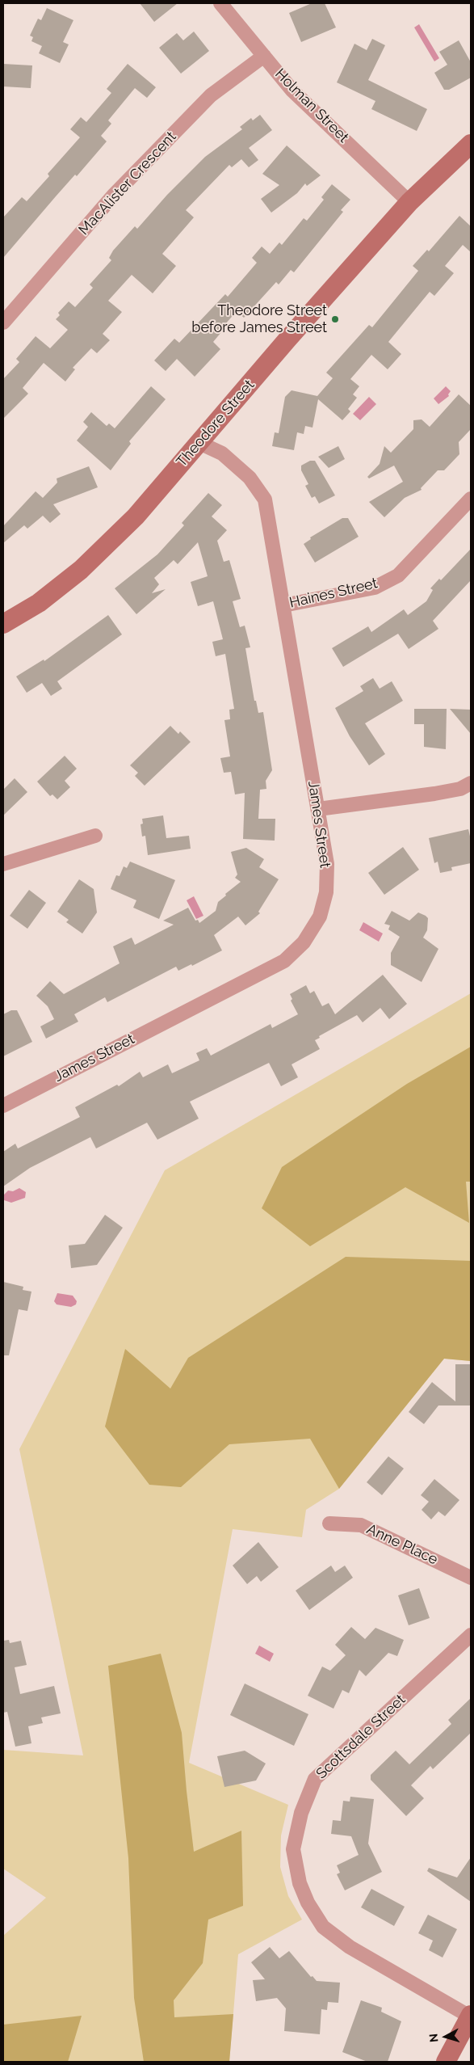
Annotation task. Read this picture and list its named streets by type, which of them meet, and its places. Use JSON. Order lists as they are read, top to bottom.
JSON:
{
  "streets": {
    "main road": ["Theodore Street"],
    "street": [
      "Holman Street",
      "MacAlister Crescent",
      "Haines Street",
      "James Street",
      "Anne Place",
      "Scottsdale Street"
    ]
  },
  "crossings": [
    ["Holman Street", "MacAlister Crescent"],
    ["Holman Street", "Theodore Street"],
    ["Theodore Street", "James Street"],
    ["Haines Street", "James Street"]
  ],
  "places": ["Theodore Street before James Street"],
  "north": "left"
}
